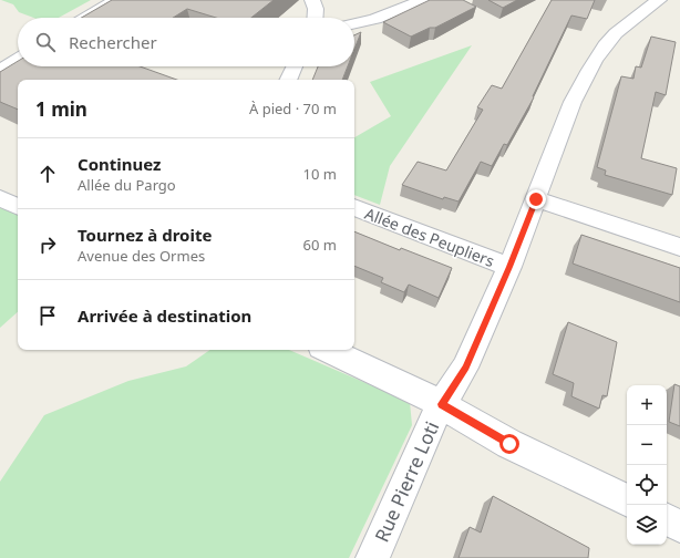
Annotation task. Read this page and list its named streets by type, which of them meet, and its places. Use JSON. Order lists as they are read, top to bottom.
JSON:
{
  "streets": {
    "street": ["Allée des Peupliers", "Rue Pierre Loti"]
  },
  "crossings": [
    ["Allée des Peupliers", "Rue Pierre Loti"]
  ],
  "page": {
    "search": "Rechercher",
    "heading": ["1 min", "À pied · 70 m"],
    "list": [
      ["Continuez", "Allée du Pargo", "10 m"],
      ["Tournez à droite", "Avenue des Ormes", "60 m"],
      "Arrivée à destination"
    ],
    "map_buttons": ["+", "−"]
  }
}
